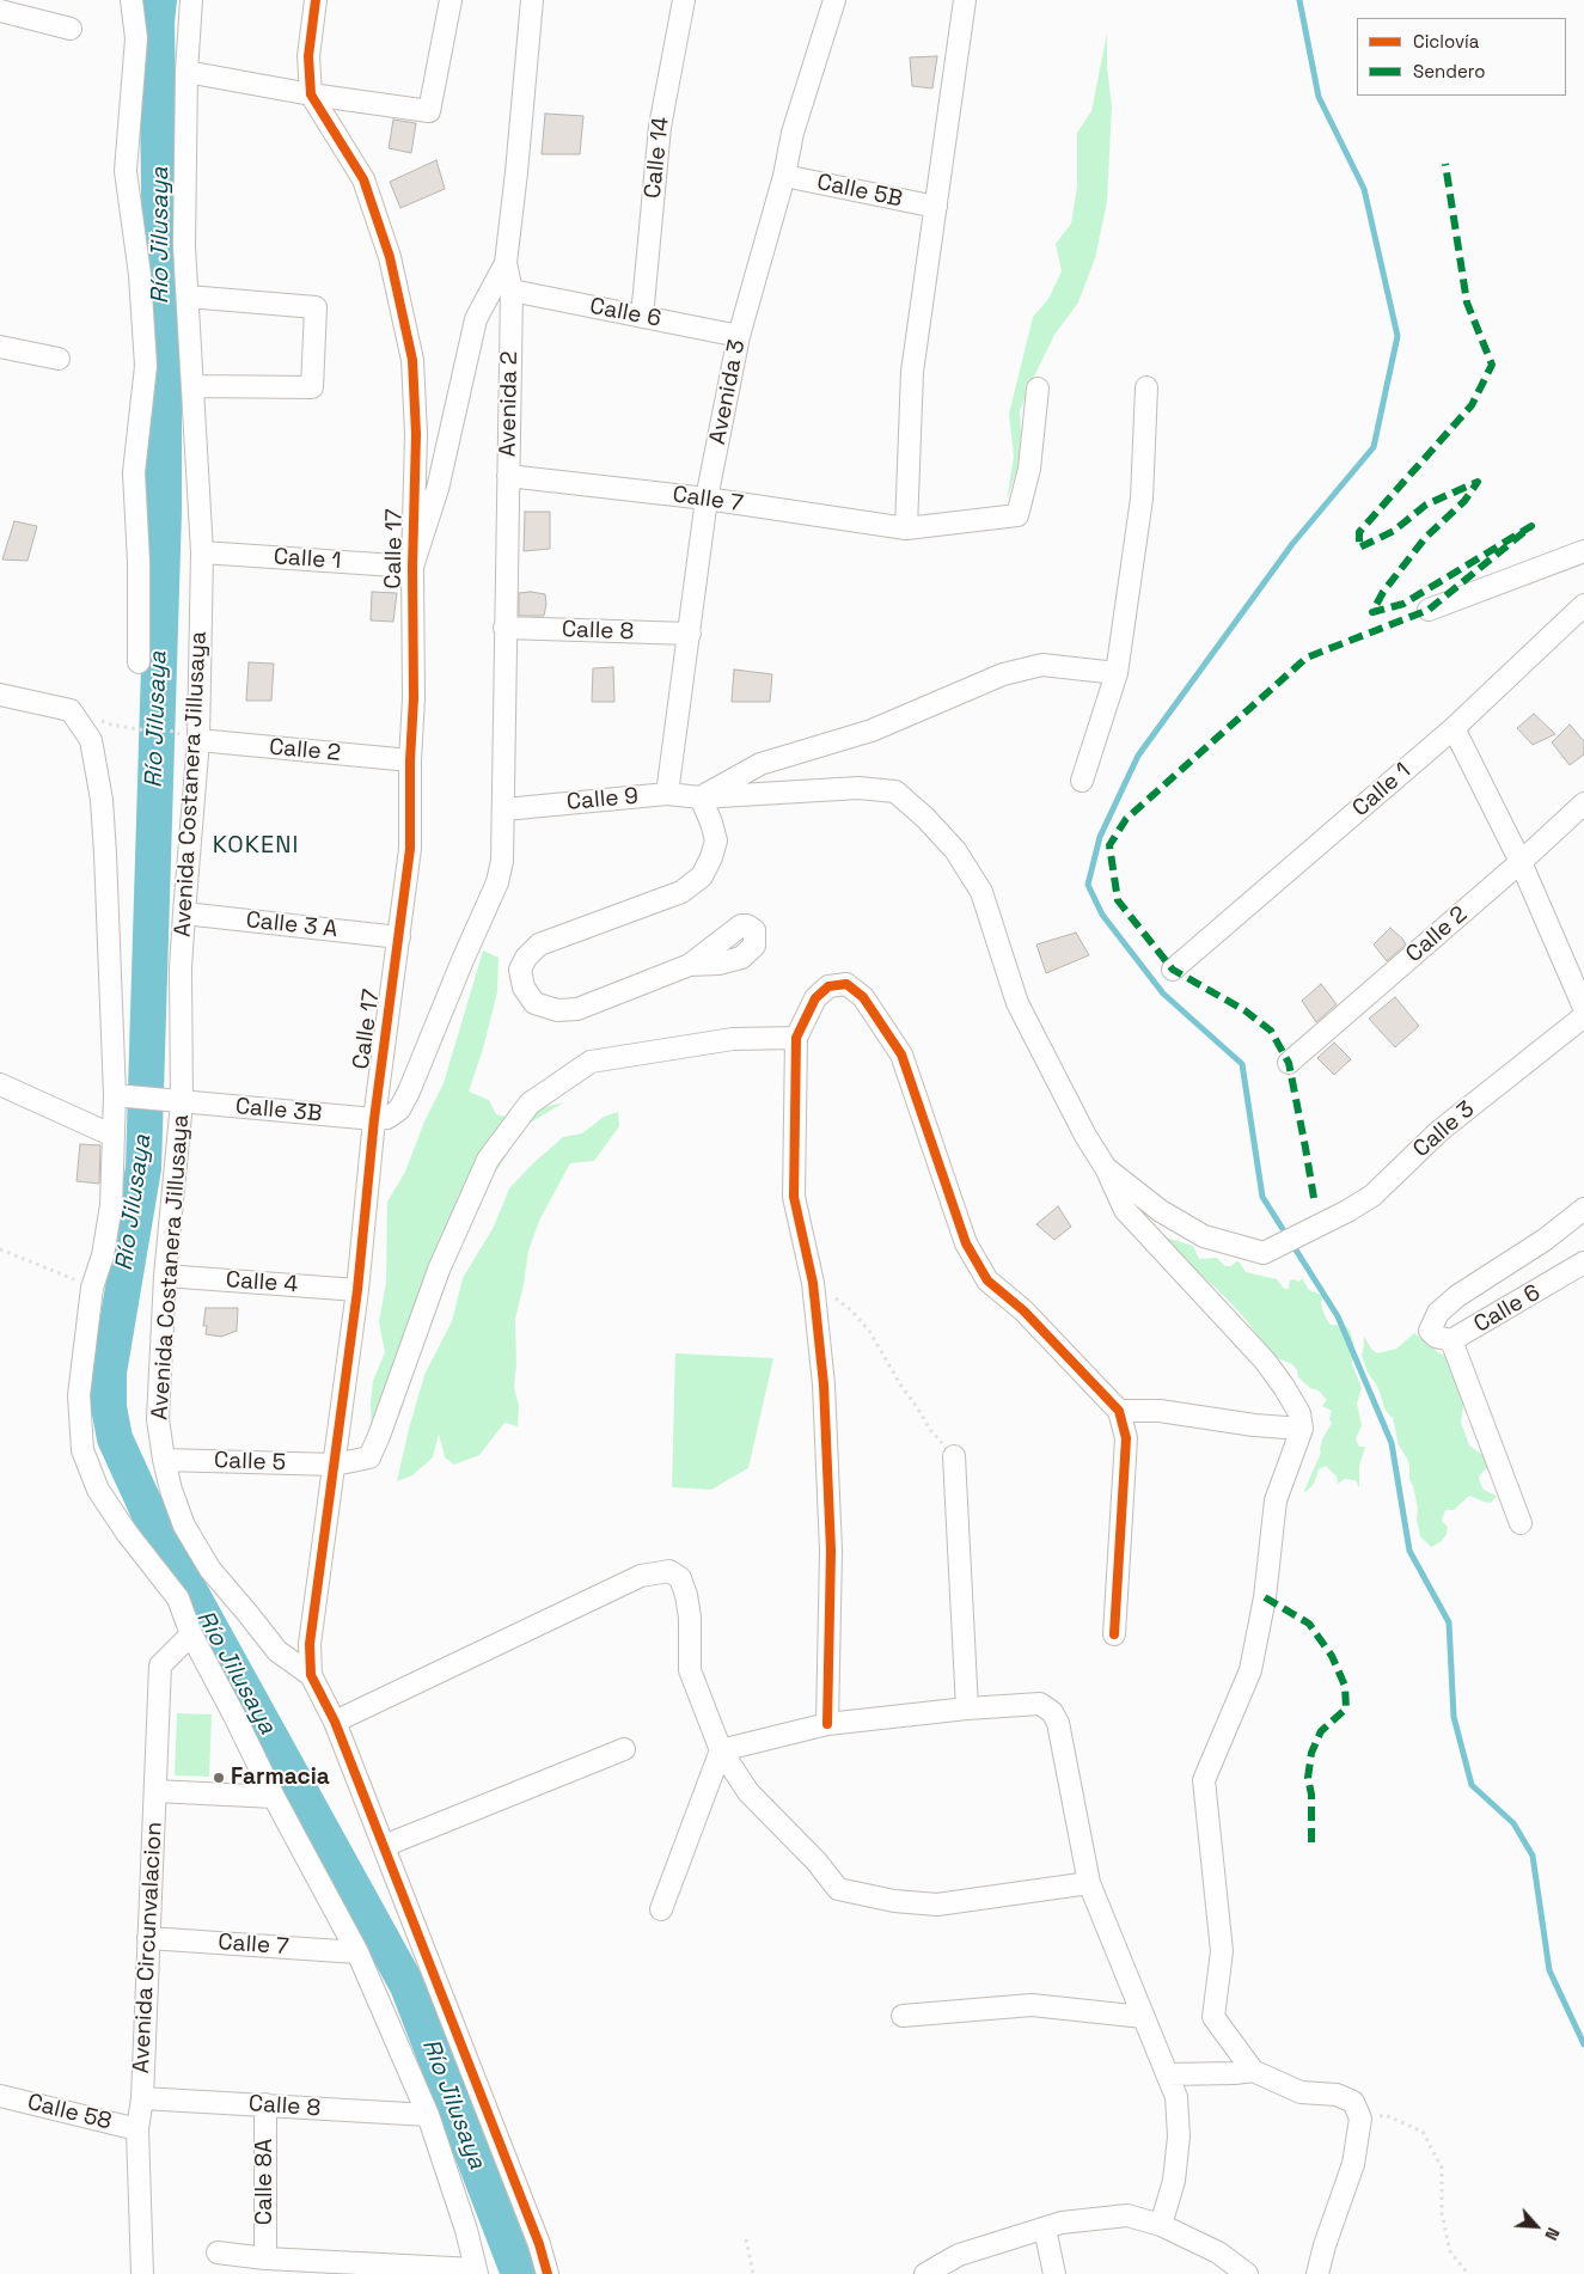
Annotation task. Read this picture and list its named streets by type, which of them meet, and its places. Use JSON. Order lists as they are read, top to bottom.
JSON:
{
  "streets": {
    "street": [
      "Calle 14",
      "Calle 5B",
      "Calle 6",
      "Avenida 3",
      "Avenida 2",
      "Calle 7",
      "Calle 17",
      "Calle 1",
      "Calle 8",
      "Calle 2",
      "Avenida Costanera Jillusaya",
      "Calle 9",
      "Calle 3 A",
      "Calle 3B",
      "Calle 3",
      "Calle 4",
      "Calle 5",
      "Avenida Circunvalacion",
      "Calle 58",
      "Calle 8A"
    ]
  },
  "crossings": [
    ["Calle 14", "Calle 6"],
    ["Calle 5B", "Avenida 3"],
    ["Calle 6", "Avenida 3"],
    ["Calle 6", "Avenida 2"],
    ["Avenida 3", "Calle 7"],
    ["Avenida 3", "Calle 8"],
    ["Avenida 3", "Calle 9"],
    ["Avenida 2", "Calle 7"],
    ["Avenida 2", "Calle 17"],
    ["Avenida 2", "Calle 8"],
    ["Avenida 2", "Calle 9"],
    ["Avenida 2", "Calle 3B"],
    ["Calle 7", "Avenida Circunvalacion"],
    ["Calle 17", "Calle 1"],
    ["Calle 17", "Calle 2"],
    ["Calle 17", "Avenida Costanera Jillusaya"],
    ["Calle 17", "Calle 3 A"],
    ["Calle 17", "Calle 3B"],
    ["Calle 17", "Calle 4"],
    ["Calle 17", "Calle 5"],
    ["Calle 1", "Avenida Costanera Jillusaya"],
    ["Calle 8", "Avenida Circunvalacion"],
    ["Calle 8", "Calle 8A"],
    ["Calle 2", "Avenida Costanera Jillusaya"],
    ["Avenida Costanera Jillusaya", "Calle 3 A"],
    ["Avenida Costanera Jillusaya", "Calle 3B"],
    ["Avenida Costanera Jillusaya", "Calle 4"],
    ["Avenida Costanera Jillusaya", "Calle 5"],
    ["Calle 9", "Calle 3"],
    ["Avenida Circunvalacion", "Calle 58"]
  ],
  "districts": ["KOKENI"],
  "water": ["Río Jilusaya"],
  "places": ["Farmacia"],
  "legend": ["Ciclovía", "Sendero"],
  "north": "bottom right"
}
